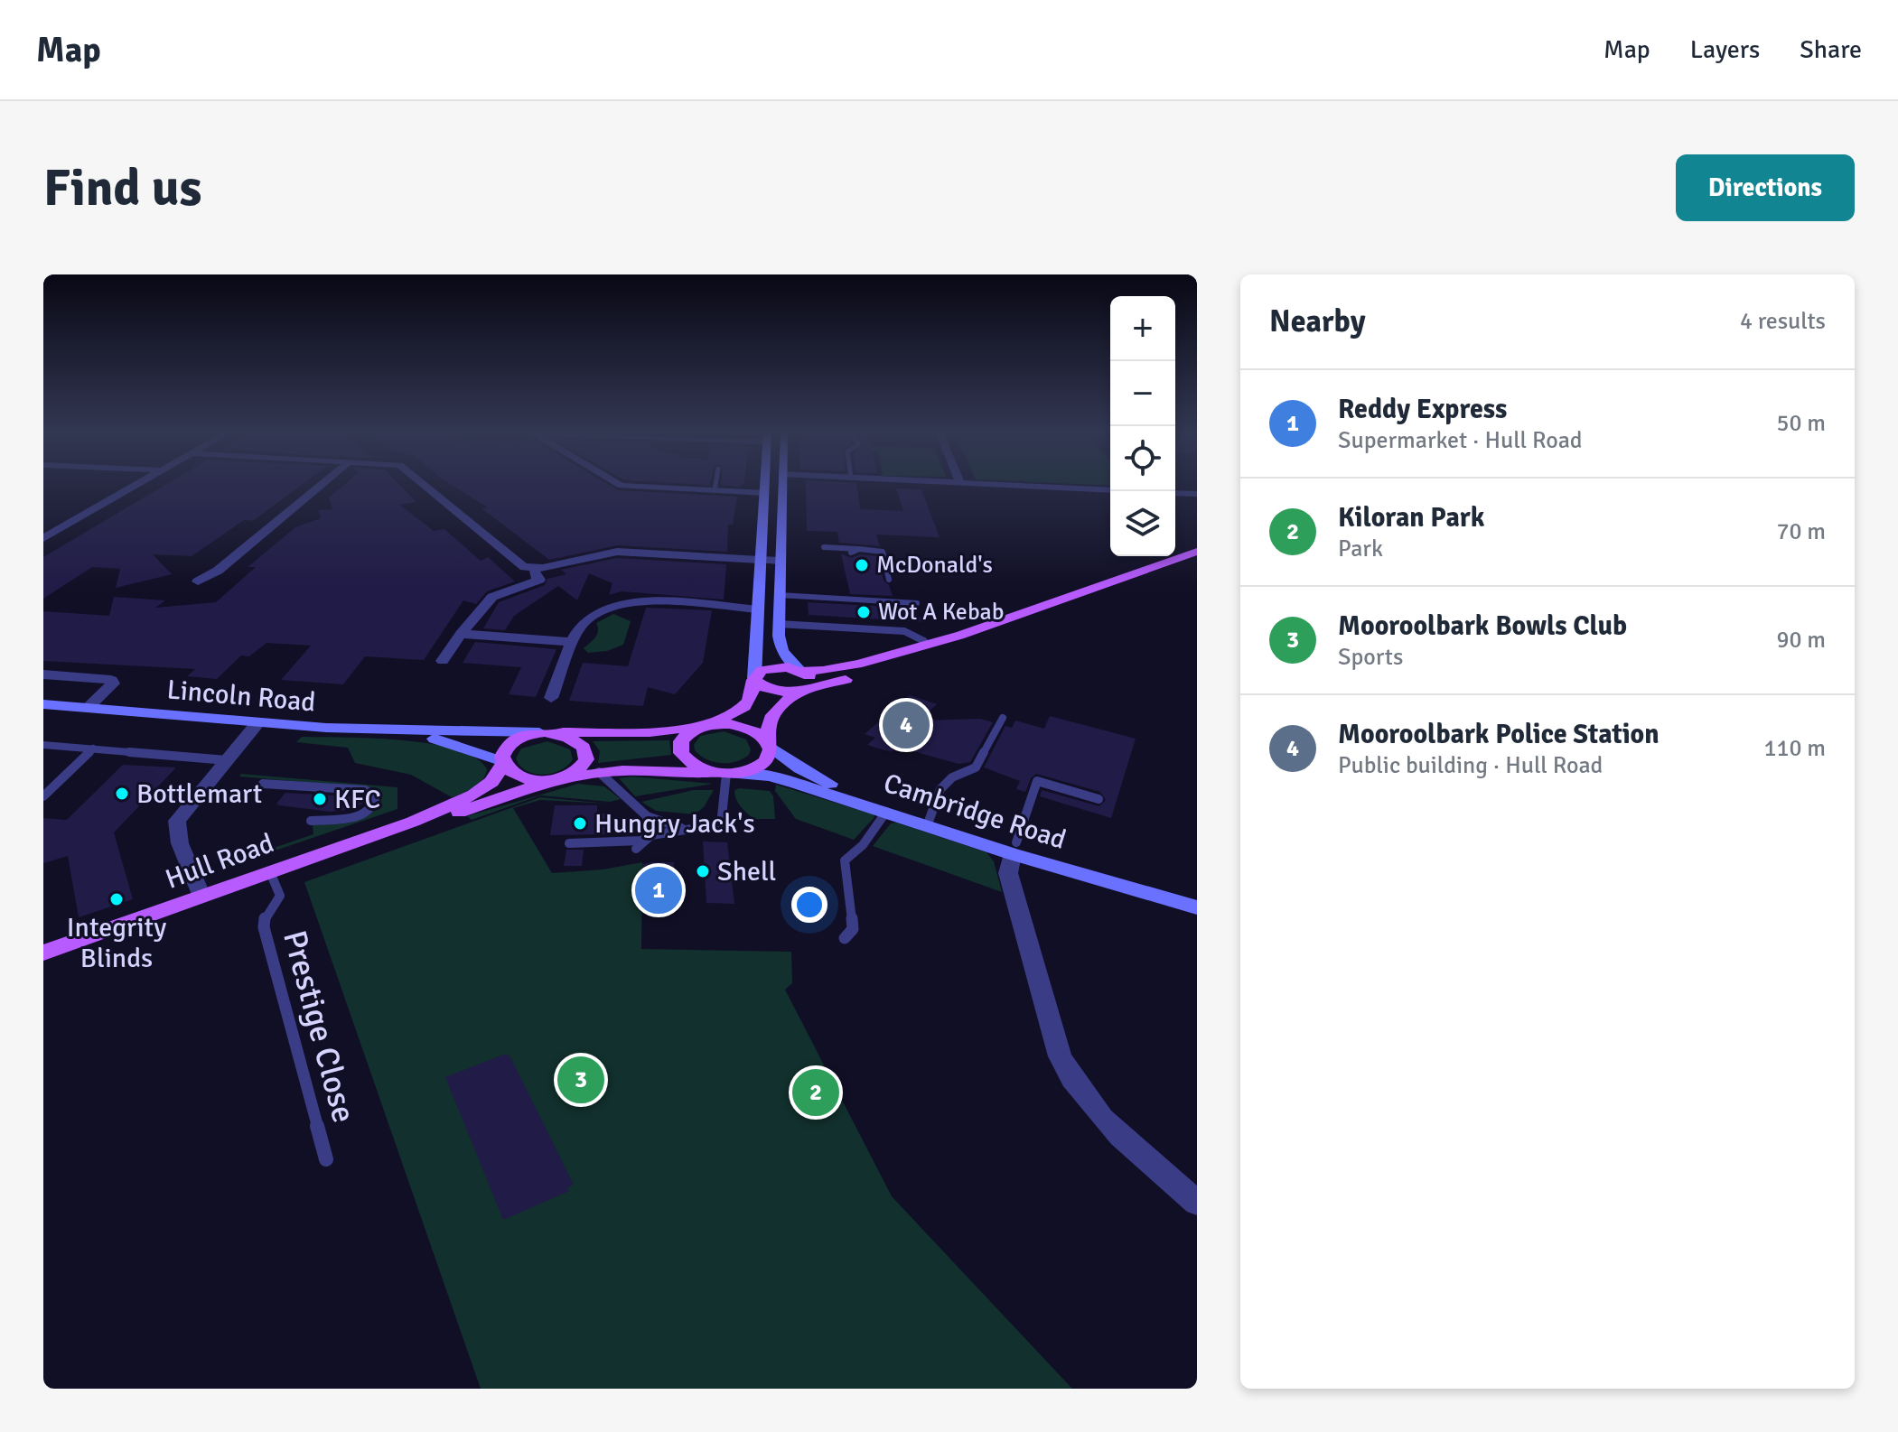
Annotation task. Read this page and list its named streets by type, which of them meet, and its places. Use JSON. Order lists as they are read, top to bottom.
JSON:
{
  "streets": {
    "main road": ["Lincoln Road", "Cambridge Road", "Hull Road"],
    "lane": ["Prestige Close"]
  },
  "crossings": [
    ["Lincoln Road", "Hull Road"],
    ["Cambridge Road", "Hull Road"],
    ["Hull Road", "Prestige Close"]
  ],
  "places": [
    "McDonald's",
    "Wot A Kebab",
    "Bottlemart",
    "KFC",
    "Hungry Jack's",
    "Shell",
    "Integrity Blinds"
  ],
  "page": {
    "header": "Map",
    "nav": ["Map", "Layers", "Share"],
    "buttons": "Directions",
    "title": "Find us",
    "heading": ["Nearby", "4 results"],
    "map_buttons": ["+", "−"],
    "list": [
      {
        "mark": "1",
        "name": "Reddy Express",
        "note": "Supermarket · Hull Road",
        "value": "50 m"
      },
      {
        "mark": "2",
        "name": "Kiloran Park",
        "note": "Park",
        "value": "70 m"
      },
      {
        "mark": "3",
        "name": "Mooroolbark Bowls Club",
        "note": "Sports",
        "value": "90 m"
      },
      {
        "mark": "4",
        "name": "Mooroolbark Police Station",
        "note": "Public building · Hull Road",
        "value": "110 m"
      }
    ],
    "pins": [
      "4",
      "1",
      "3",
      "2"
    ]
  }
}
